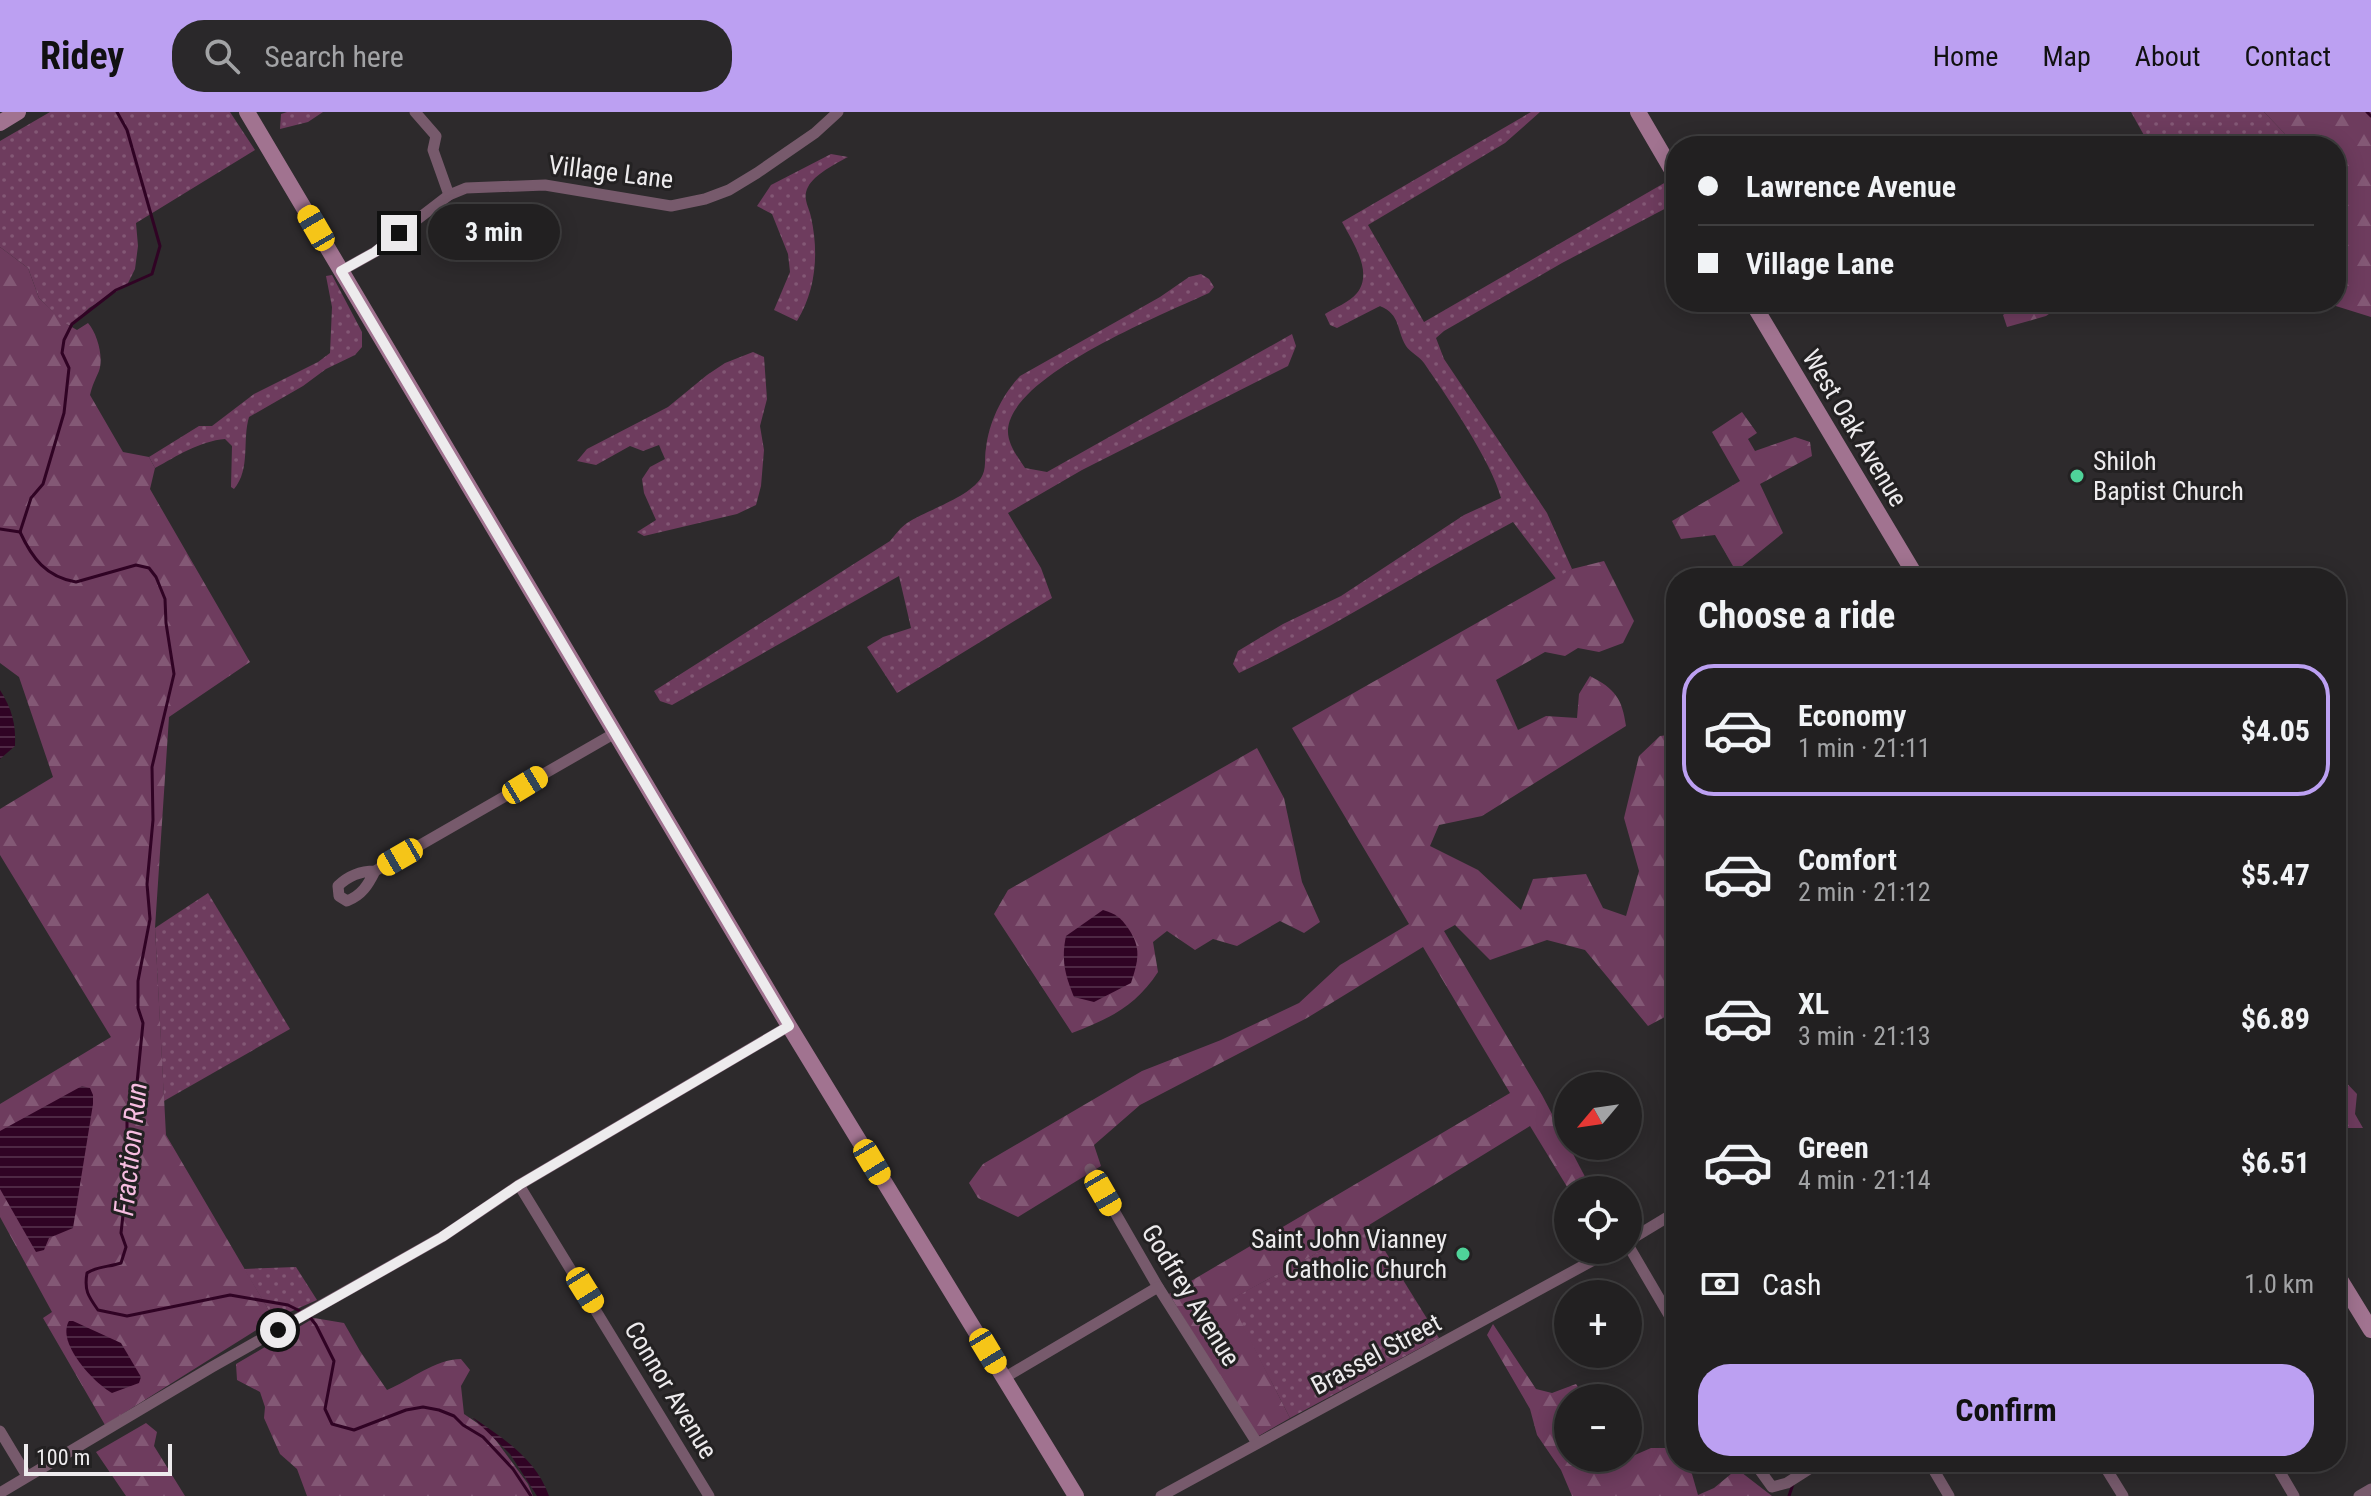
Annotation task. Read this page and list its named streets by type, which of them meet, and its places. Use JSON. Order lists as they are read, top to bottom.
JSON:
{
  "streets": {
    "street": [
      "Village Lane",
      "West Oak Avenue",
      "Godfrey Avenue",
      "Brassel Street",
      "Connor Avenue"
    ]
  },
  "crossings": [
    ["Godfrey Avenue", "Brassel Street"]
  ],
  "water": ["Fraction Run"],
  "places": ["Shiloh Baptist Church", "Saint John Vianney Catholic Church"],
  "scale_bar": "100 m",
  "north": "bottom left",
  "page": {
    "header": "Ridey",
    "search": "Search here",
    "nav": [
      "Home",
      "Map",
      "About",
      "Contact"
    ],
    "banner": ["Lawrence Avenue", "Village Lane"],
    "bubble": "3 min",
    "heading": "Choose a ride",
    "list": [
      {
        "name": "Economy",
        "note": "1 min · 21:11",
        "value": "$4.05"
      },
      {
        "name": "Comfort",
        "note": "2 min · 21:12",
        "value": "$5.47"
      },
      {
        "name": "XL",
        "note": "3 min · 21:13",
        "value": "$6.89"
      },
      {
        "name": "Green",
        "note": "4 min · 21:14",
        "value": "$6.51"
      }
    ],
    "map_buttons": ["+", "−"],
    "pay": ["Cash", "1.0 km"],
    "buttons": "Confirm",
    "scale": "100 m"
  }
}
